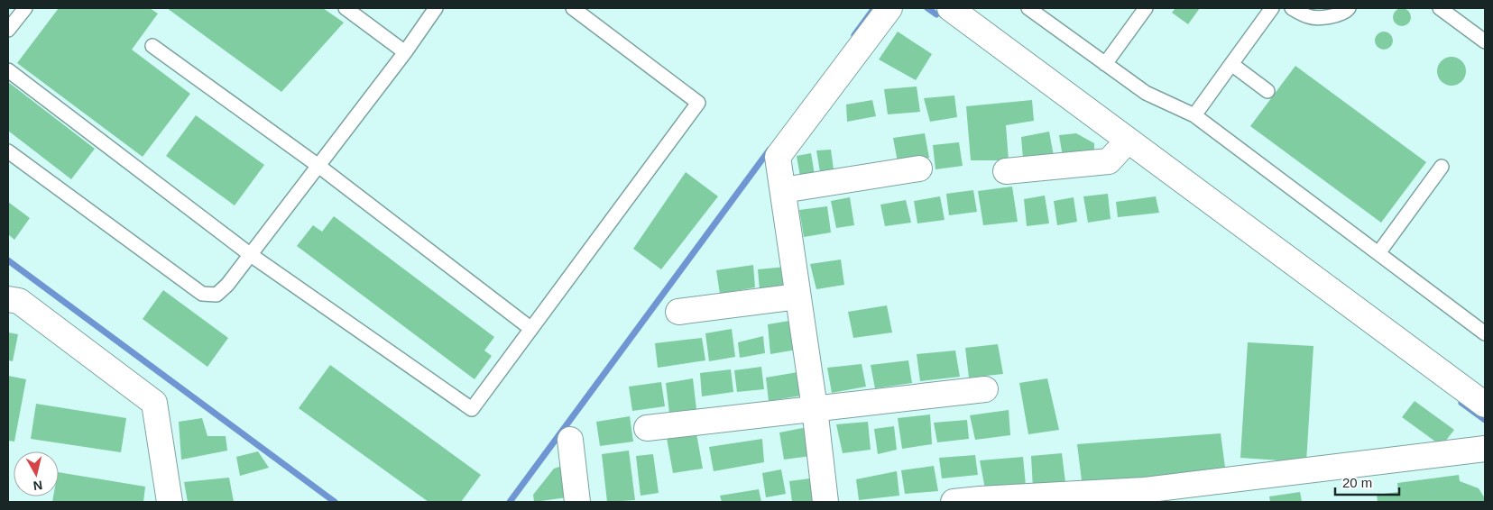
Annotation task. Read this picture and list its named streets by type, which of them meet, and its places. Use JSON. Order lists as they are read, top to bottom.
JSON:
{
  "scale_bar": "20 m",
  "north": "bottom"
}
